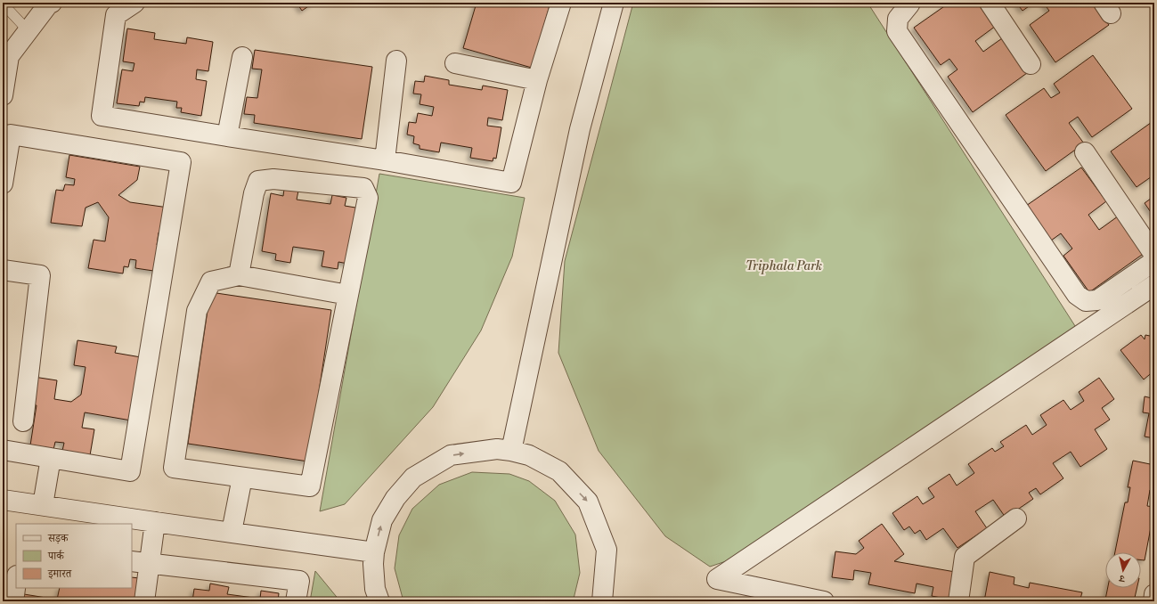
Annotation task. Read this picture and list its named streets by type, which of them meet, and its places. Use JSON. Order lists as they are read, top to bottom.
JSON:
{
  "parks": ["Triphala Park"],
  "legend": ["सड़क", "पार्क", "इमारत"],
  "north": "bottom"
}
